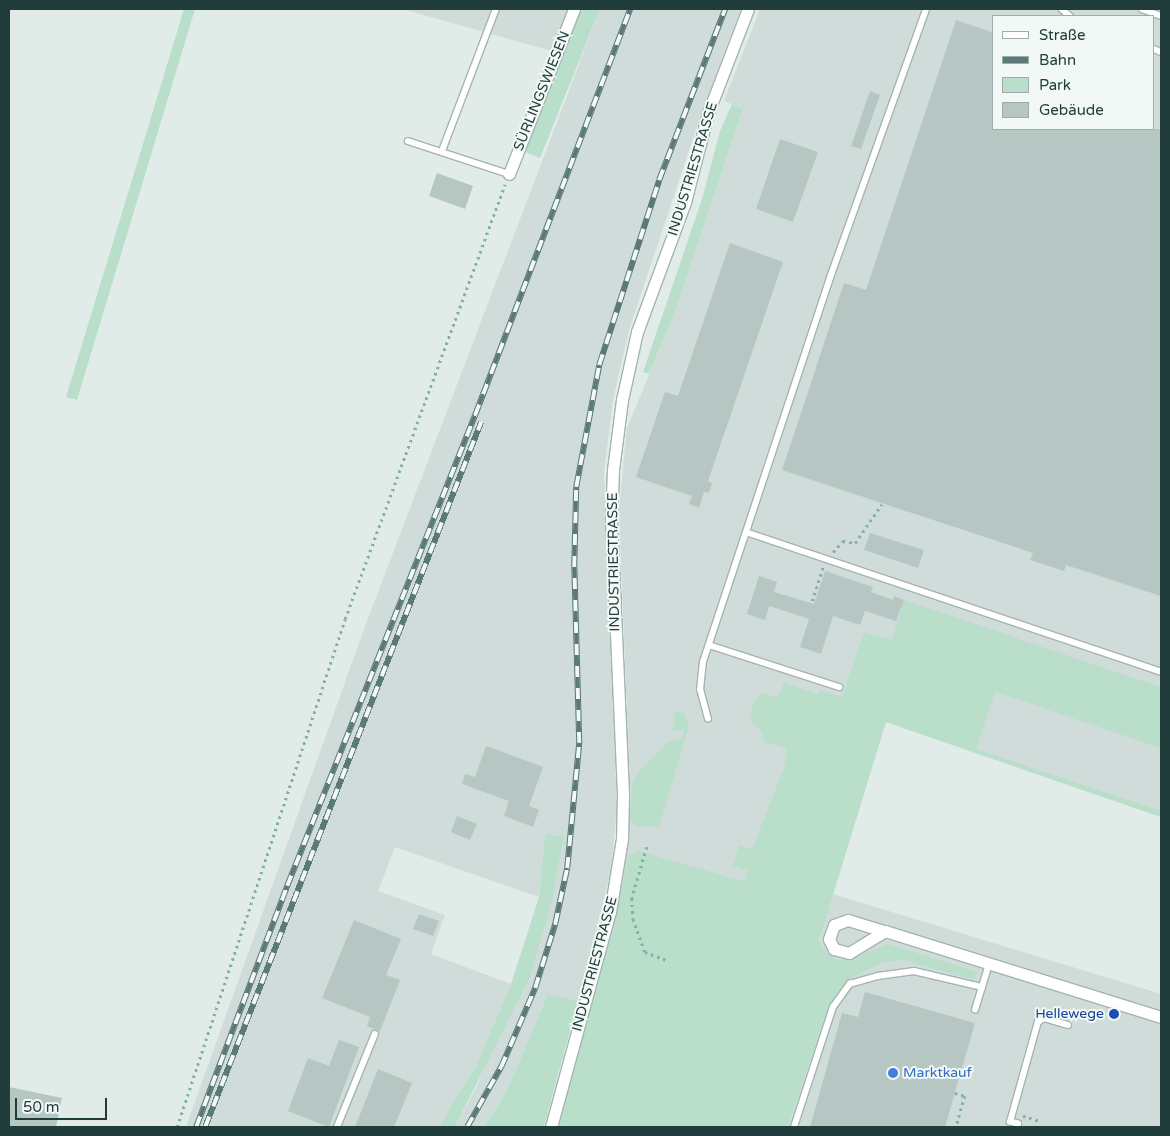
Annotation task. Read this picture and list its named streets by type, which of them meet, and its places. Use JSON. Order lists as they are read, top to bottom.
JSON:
{
  "streets": {
    "street": ["SÜRLINGSWIESEN", "INDUSTRIESTRASSE"]
  },
  "places": ["Hellewege", "Marktkauf"],
  "legend": [
    "Straße",
    "Bahn",
    "Park",
    "Gebäude"
  ],
  "scale_bar": "50 m"
}
